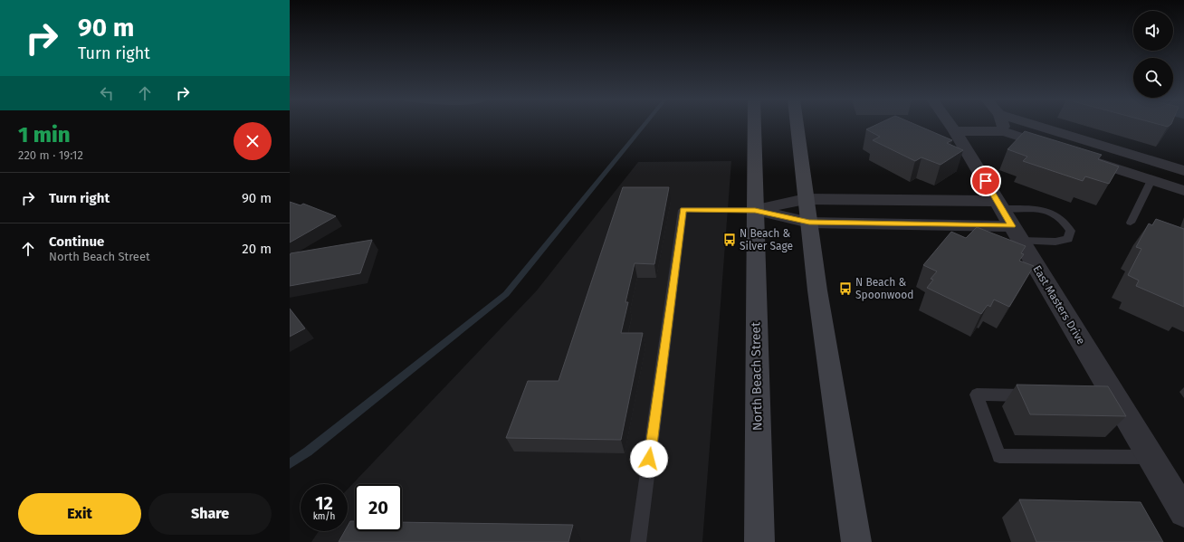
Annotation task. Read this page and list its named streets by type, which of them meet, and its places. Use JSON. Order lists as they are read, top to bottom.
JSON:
{
  "streets": {
    "main road": ["North Beach Street"],
    "street": ["East Masters Drive"]
  },
  "places": {
    "bus stop": ["N Beach & Silver Sage", "N Beach & Spoonwood"]
  },
  "page": {
    "turn": ["90 m", "Turn right"],
    "heading": ["1 min", "220 m · 19:12"],
    "list": [
      {
        "name": "Turn right",
        "value": "90 m"
      },
      {
        "name": "Continue",
        "note": "North Beach Street",
        "value": "20 m"
      }
    ],
    "speed": "12 km/h",
    "limit": "20",
    "buttons": ["Exit", "Share"]
  }
}
